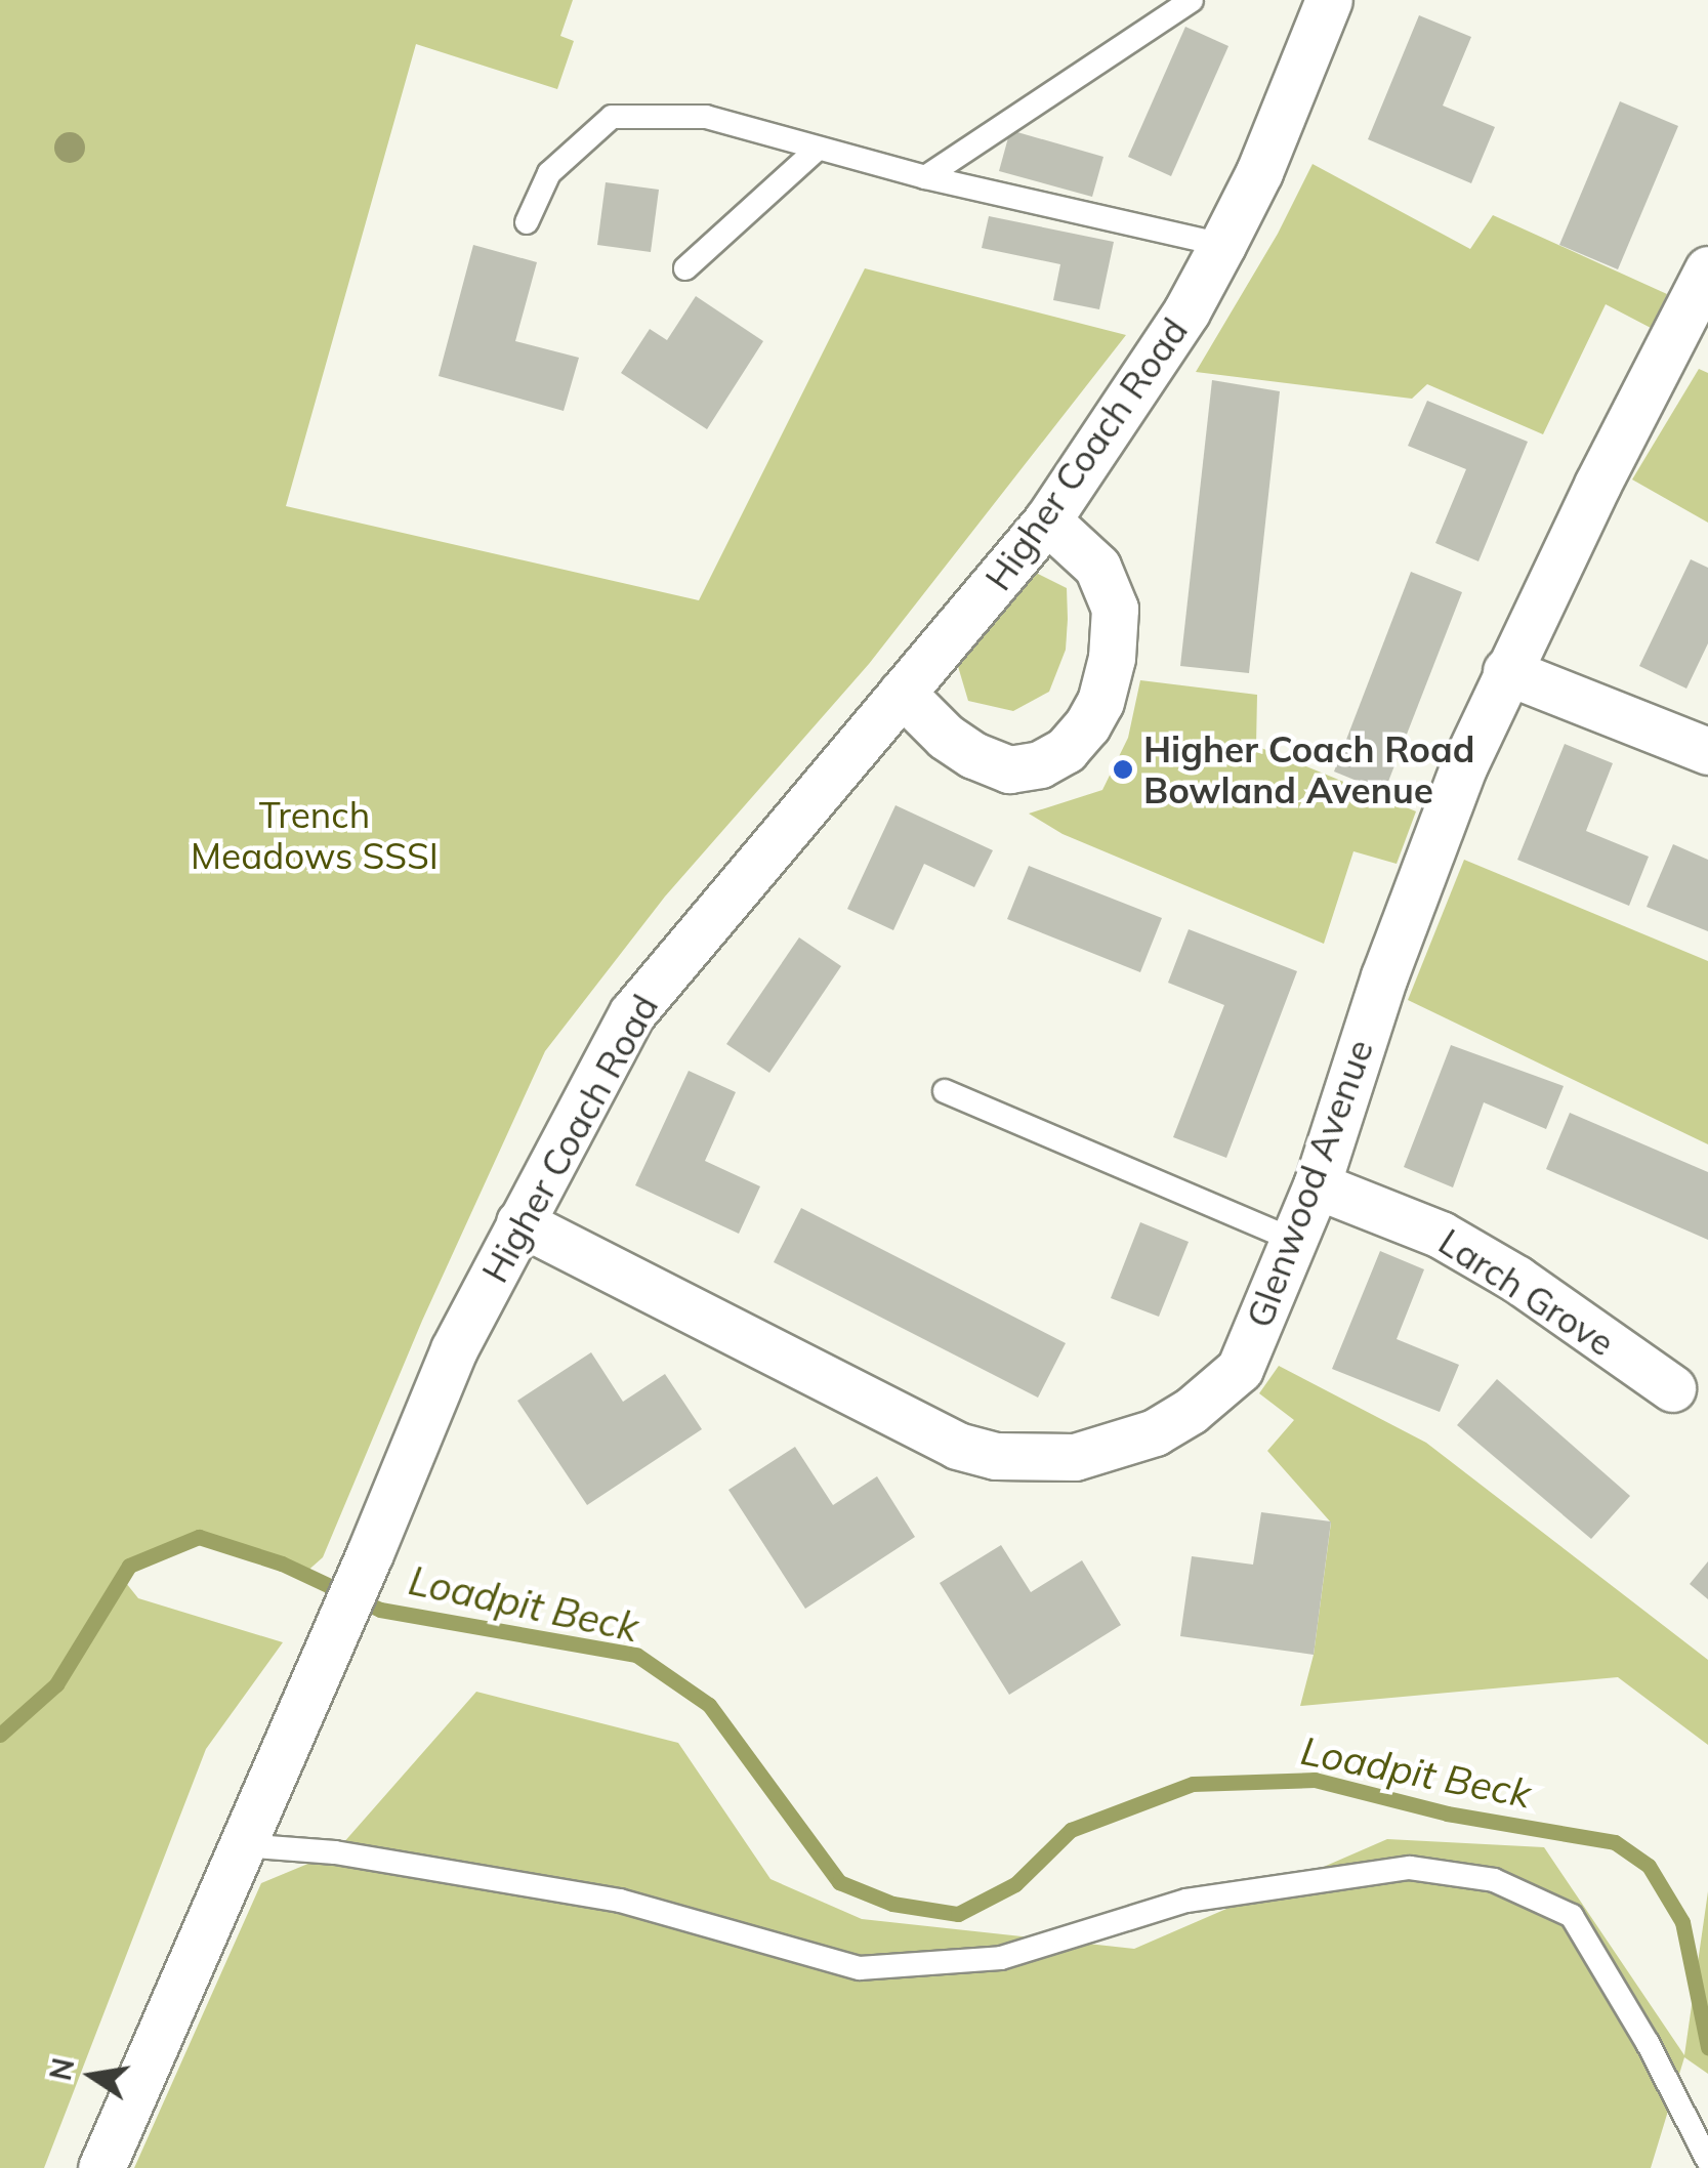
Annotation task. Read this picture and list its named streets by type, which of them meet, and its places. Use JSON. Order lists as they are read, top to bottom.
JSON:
{
  "streets": {
    "street": ["Higher Coach Road", "Glenwood Avenue", "Larch Grove"]
  },
  "crossings": [
    ["Higher Coach Road", "Glenwood Avenue"],
    ["Glenwood Avenue", "Larch Grove"]
  ],
  "water": ["Loadpit Beck"],
  "parks": ["Trench Meadows SSSI"],
  "places": ["Higher Coach Road Bowland Avenue"],
  "north": "left"
}
